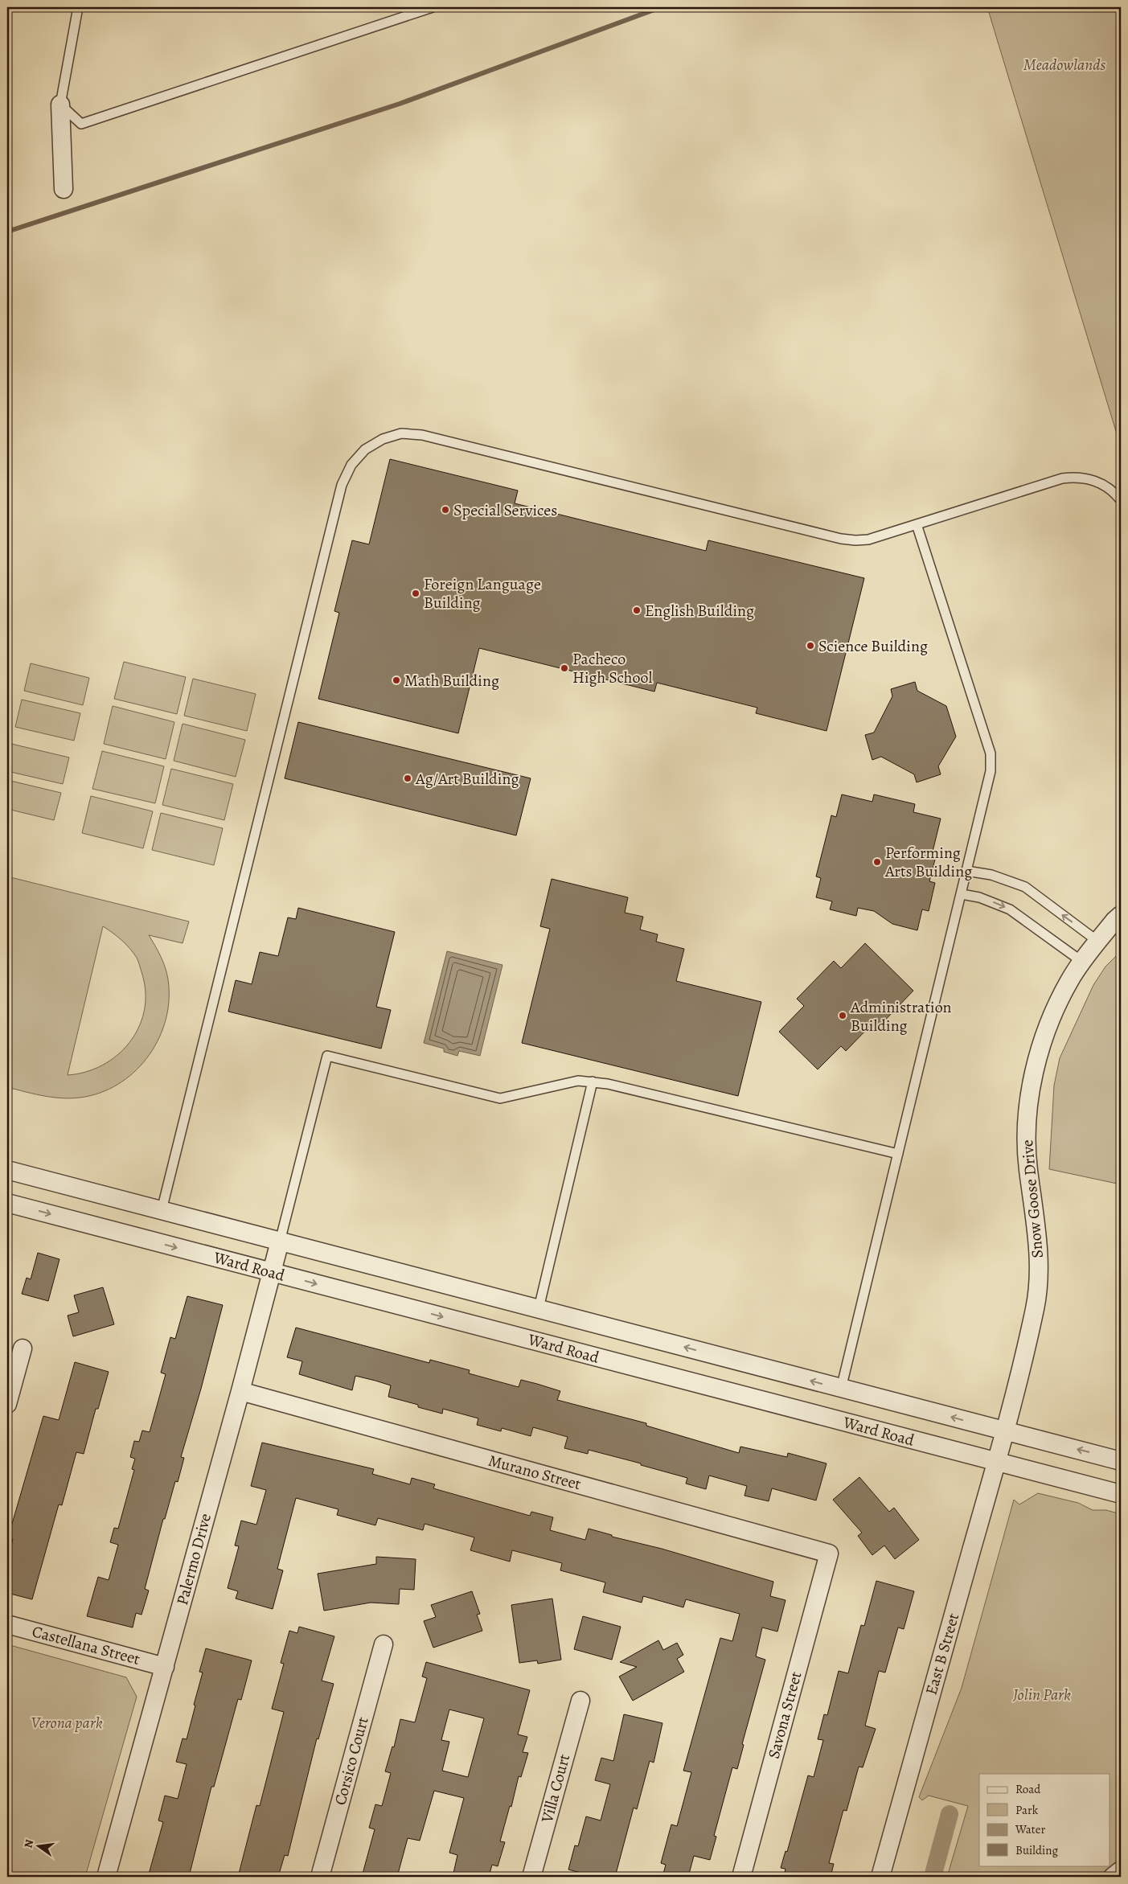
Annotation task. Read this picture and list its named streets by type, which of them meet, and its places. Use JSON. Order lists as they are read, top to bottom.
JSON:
{
  "streets": {
    "street": [
      "Snow Goose Drive",
      "Ward Road",
      "Murano Street",
      "Palermo Drive",
      "Castellana Street",
      "East B Street",
      "Savona Street",
      "Corsico Court",
      "Villa Court"
    ]
  },
  "crossings": [
    ["Snow Goose Drive", "Ward Road"],
    ["Snow Goose Drive", "East B Street"],
    ["Ward Road", "Palermo Drive"],
    ["Ward Road", "East B Street"],
    ["Murano Street", "Palermo Drive"],
    ["Murano Street", "Savona Street"],
    ["Palermo Drive", "Castellana Street"]
  ],
  "parks": ["Meadowlands", "Jolin Park", "Verona park"],
  "places": [
    "Special Services",
    "Foreign Language Building",
    "English Building",
    "Science Building",
    "Pacheco High School",
    "Math Building",
    "Ag/Art Building",
    "Performing Arts Building",
    "Administration Building"
  ],
  "legend": [
    "Road",
    "Park",
    "Water",
    "Building"
  ],
  "north": "left"
}
